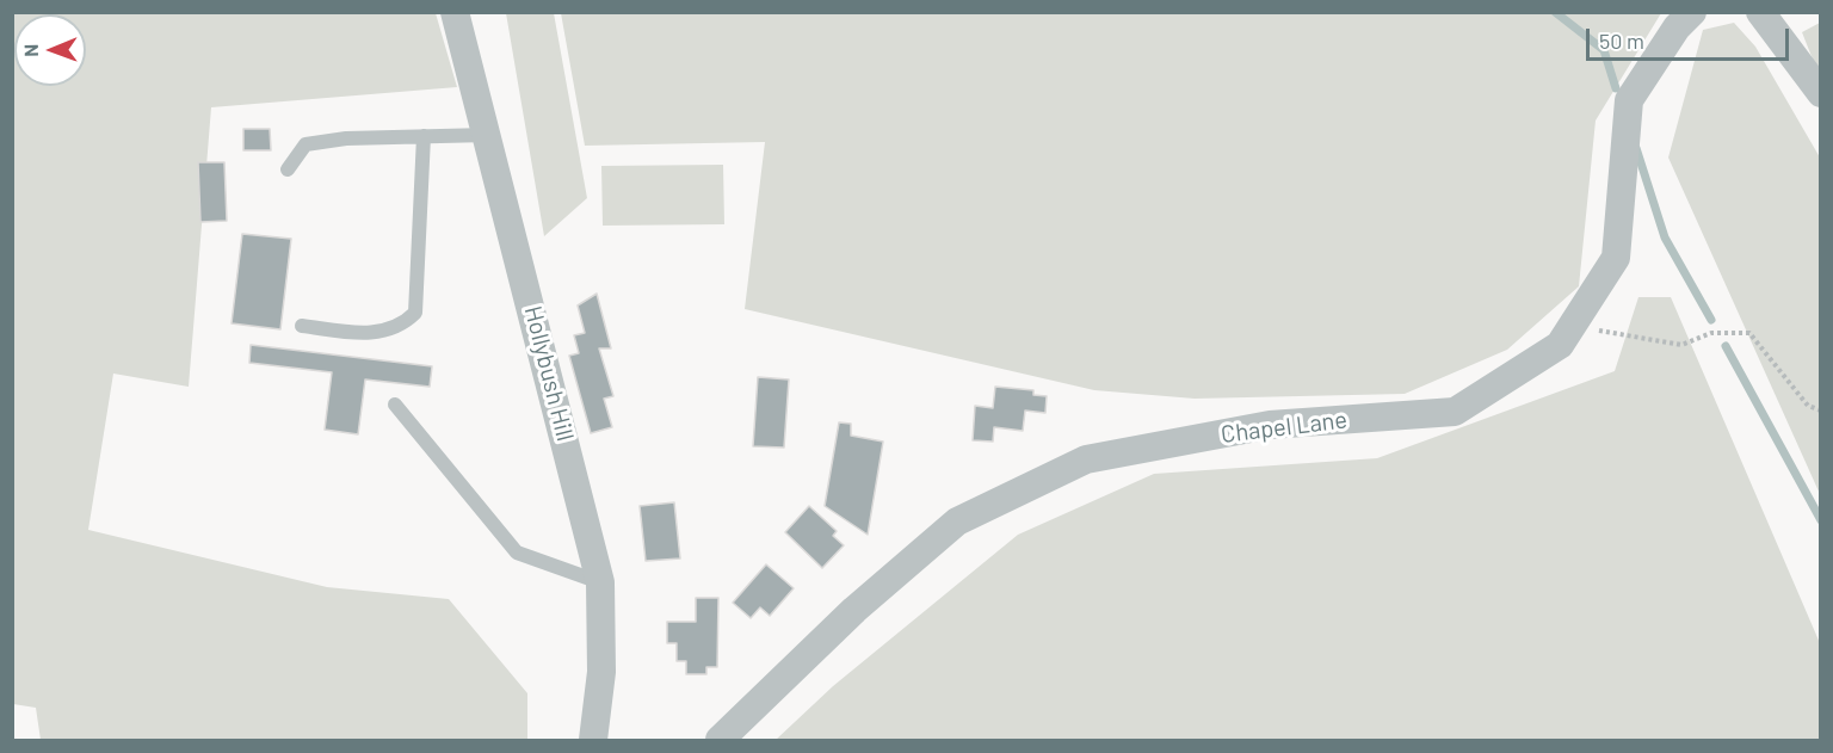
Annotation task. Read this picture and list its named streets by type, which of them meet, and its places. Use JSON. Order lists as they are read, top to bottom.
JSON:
{
  "streets": {
    "street": ["Hollybush Hill", "Chapel Lane"]
  },
  "scale_bar": "50 m",
  "north": "left"
}
